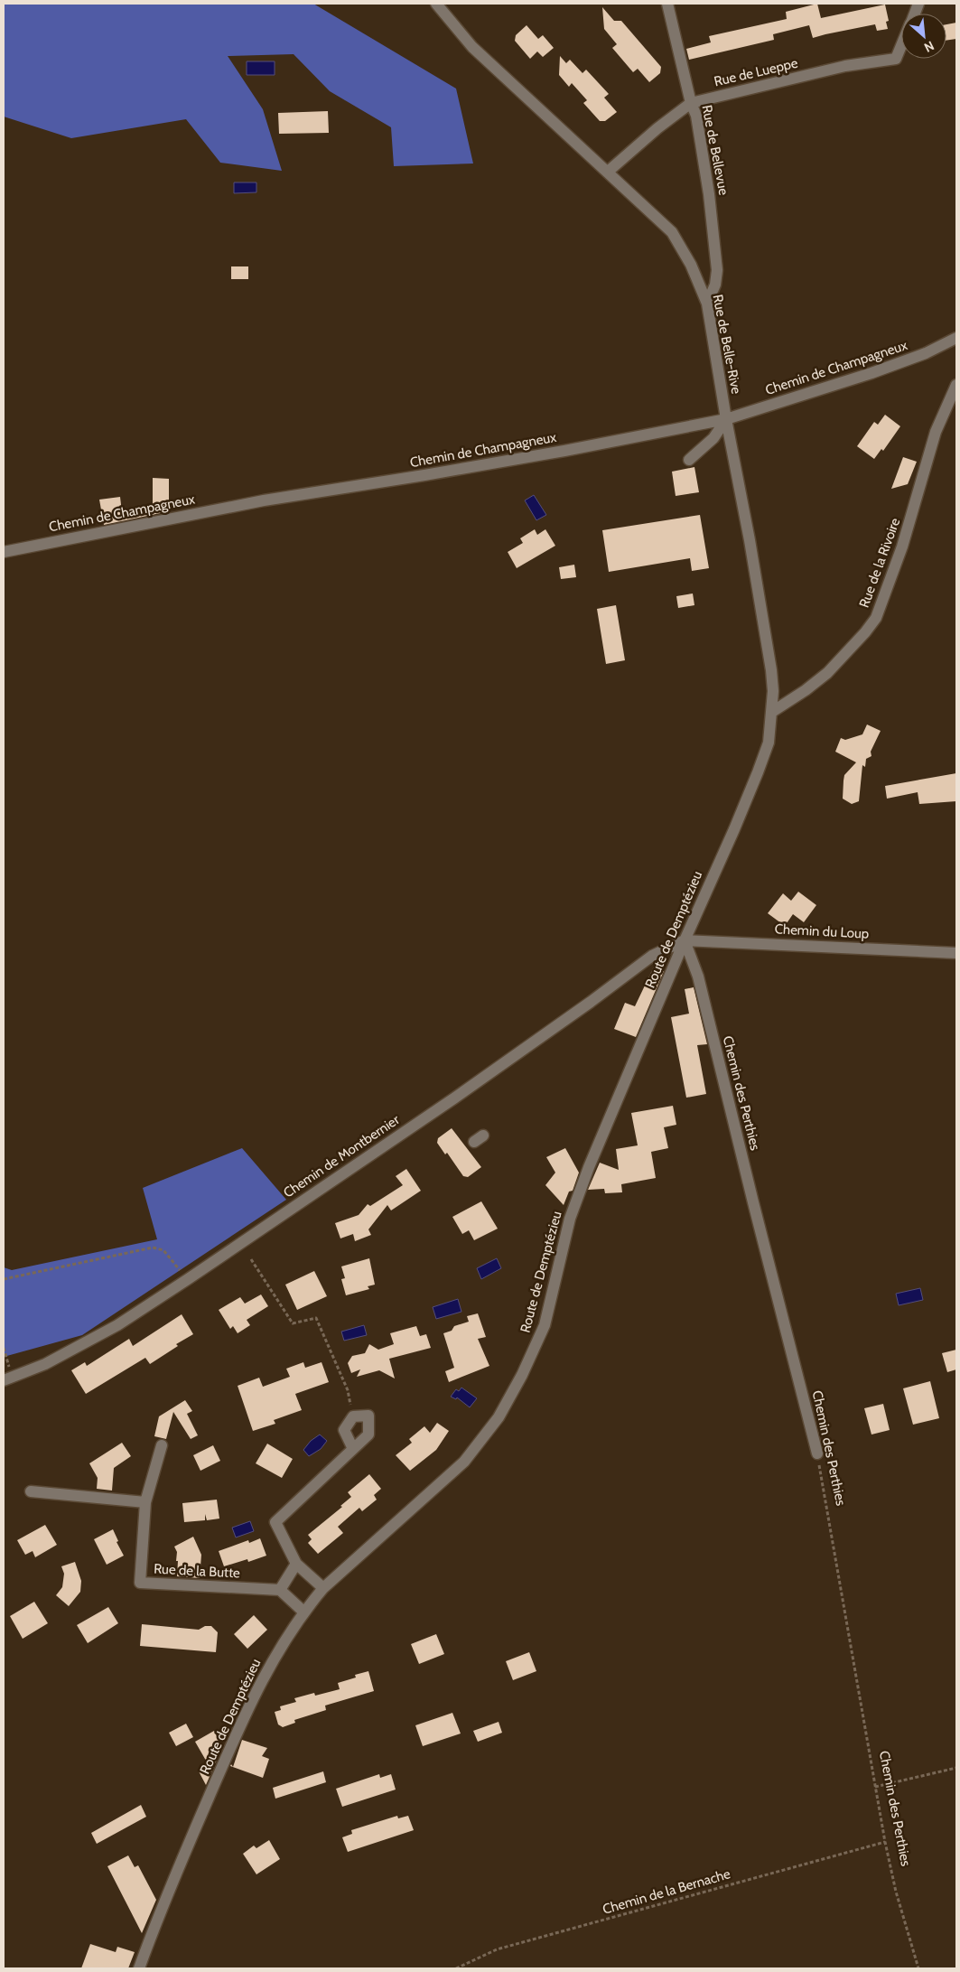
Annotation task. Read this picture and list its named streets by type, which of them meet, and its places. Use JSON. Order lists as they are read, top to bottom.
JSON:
{
  "streets": {
    "street": [
      "Rue de Lueppe",
      "Rue de Bellevue",
      "Rue de Belle-Rive",
      "Chemin de Champagneux",
      "Rue de la Rivoire",
      "Route de Demptézieu",
      "Chemin du Loup",
      "Chemin des Perthies",
      "Chemin de Montbernier",
      "Rue de la Butte"
    ],
    "path": ["Chemin de la Bernache"]
  },
  "crossings": [
    ["Rue de Lueppe", "Rue de Bellevue"],
    ["Rue de Lueppe", "Rue de Belle-Rive"],
    ["Rue de Bellevue", "Rue de Belle-Rive"],
    ["Rue de Belle-Rive", "Chemin de Champagneux"],
    ["Rue de Belle-Rive", "Rue de la Rivoire"],
    ["Rue de Belle-Rive", "Route de Demptézieu"],
    ["Rue de la Rivoire", "Route de Demptézieu"],
    ["Route de Demptézieu", "Chemin du Loup"],
    ["Route de Demptézieu", "Chemin des Perthies"],
    ["Route de Demptézieu", "Chemin de Montbernier"],
    ["Chemin du Loup", "Chemin des Perthies"],
    ["Chemin du Loup", "Chemin de Montbernier"],
    ["Chemin des Perthies", "Chemin de Montbernier"],
    ["Chemin des Perthies", "Chemin de la Bernache"]
  ],
  "north": "bottom right"
}
